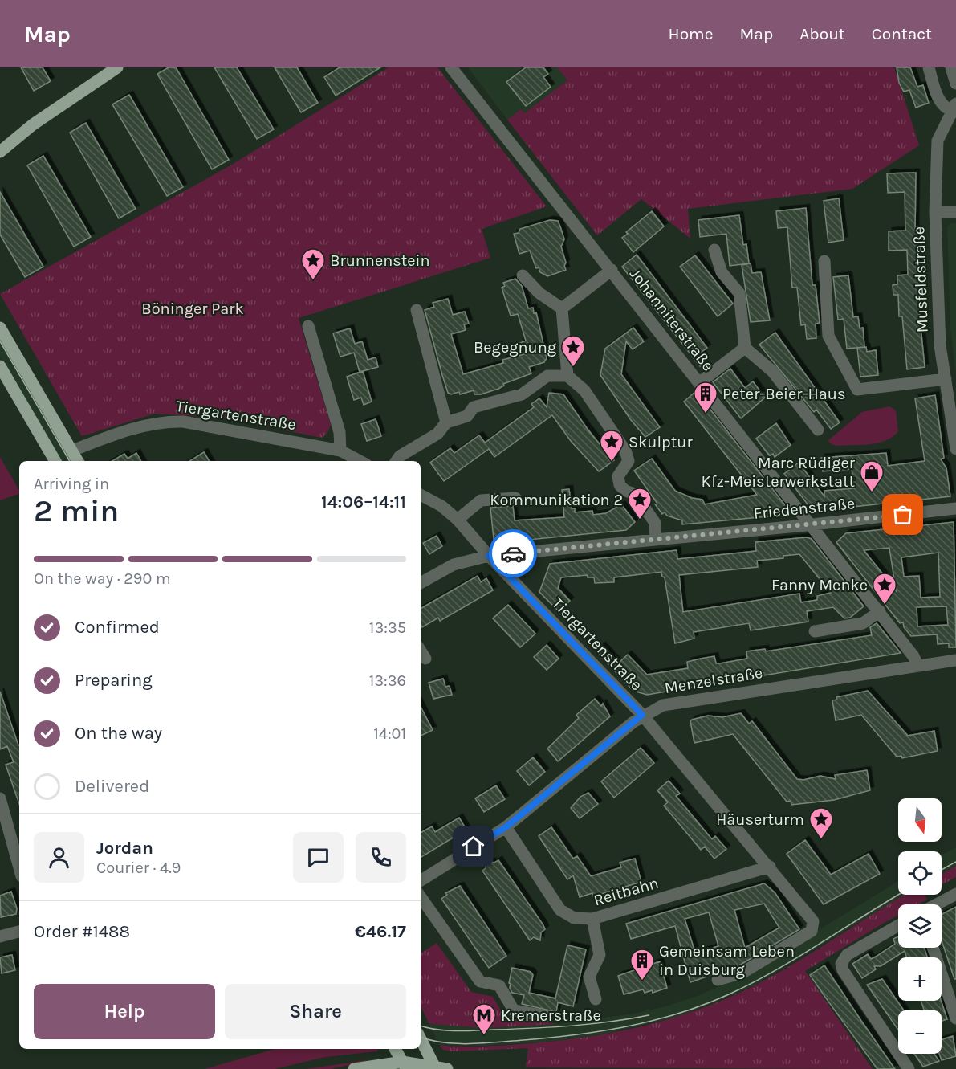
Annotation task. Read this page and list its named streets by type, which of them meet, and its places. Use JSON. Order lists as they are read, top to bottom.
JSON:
{
  "streets": {
    "street": [
      "Musfeldstraße",
      "Johanniterstraße",
      "Tiergartenstraße",
      "Friedenstraße",
      "Menzelstraße",
      "Reitbahn"
    ]
  },
  "crossings": [
    ["Johanniterstraße", "Friedenstraße"],
    ["Johanniterstraße", "Menzelstraße"],
    ["Tiergartenstraße", "Friedenstraße"],
    ["Tiergartenstraße", "Menzelstraße"],
    ["Tiergartenstraße", "Reitbahn"],
    ["Menzelstraße", "Reitbahn"]
  ],
  "parks": ["Böninger Park"],
  "places": {
    "place": [
      "Brunnenstein",
      "Begegnung",
      "Skulptur",
      "Kommunikation 2",
      "Fanny Menke",
      "Häuserturm"
    ],
    "building": ["Peter-Beier-Haus", "Gemeinsam Leben in Duisburg"],
    "shop": ["Marc Rüdiger Kfz-Meisterwerkstatt"],
    "metro station": ["Kremerstraße"]
  },
  "north": "bottom",
  "page": {
    "header": "Map",
    "nav": [
      "Home",
      "Map",
      "About",
      "Contact"
    ],
    "heading": ["2 min", "Arriving in", "14:06–14:11"],
    "panel": [
      "Jordan",
      "Courier · 4.9",
      "Order #1488",
      "€46.17"
    ],
    "bar": "On the way · 290 m",
    "list": [
      ["Confirmed", "13:35"],
      ["Preparing", "13:36"],
      ["On the way", "14:01"],
      "Delivered"
    ],
    "map_buttons": ["+", "−"],
    "buttons": ["Help", "Share"]
  }
}
